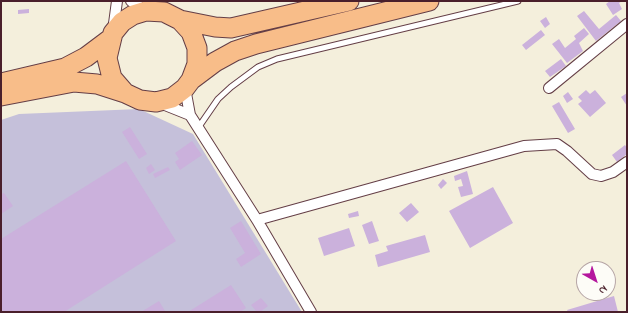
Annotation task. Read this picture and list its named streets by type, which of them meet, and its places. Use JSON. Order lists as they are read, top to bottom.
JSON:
{
  "north": "bottom right"
}
